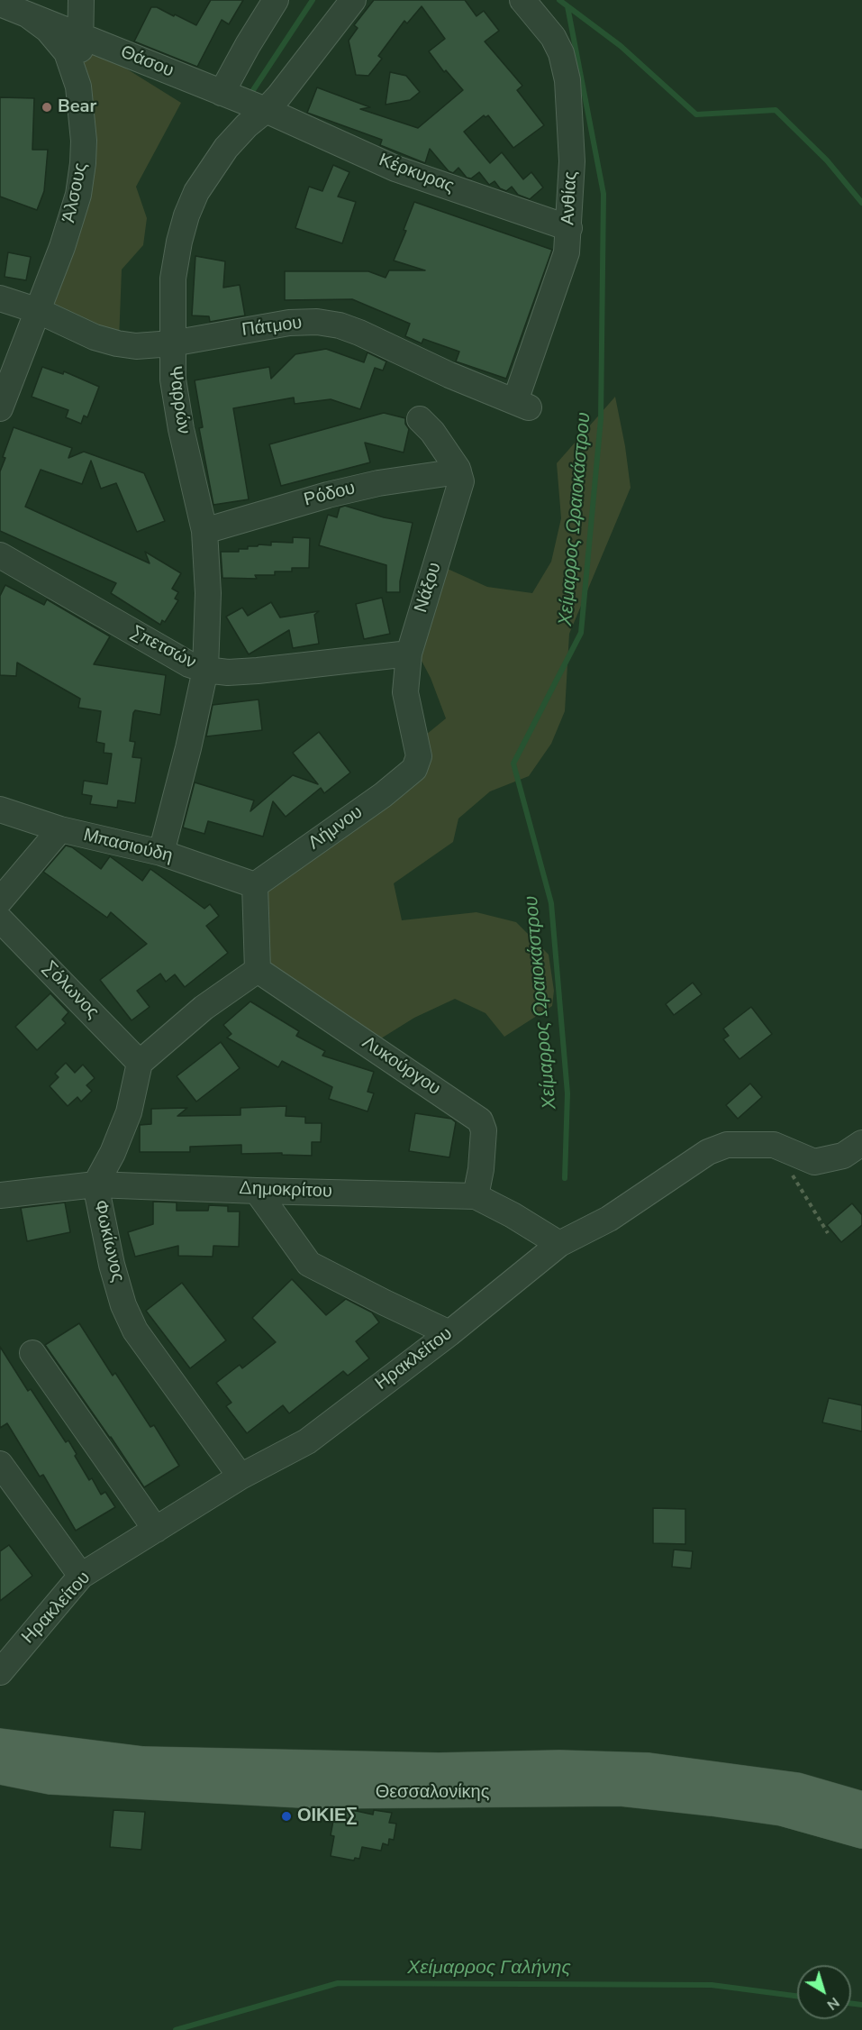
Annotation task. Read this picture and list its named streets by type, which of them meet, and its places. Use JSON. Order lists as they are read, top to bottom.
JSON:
{
  "streets": {
    "main road": ["Θεσσαλονίκης"],
    "street": [
      "Θάσου",
      "Κέρκυρας",
      "Άλσους",
      "Ανθίας",
      "Πάτμου",
      "Ψαρρών",
      "Ρόδου",
      "Νάξου",
      "Σπετσών",
      "Λήμνου",
      "Μπασιούδη",
      "Σόλωνος",
      "Λυκούργου",
      "Δημοκρίτου",
      "Φωκίωνος",
      "Ηρακλείτου"
    ]
  },
  "crossings": [
    ["Θάσου", "Κέρκυρας"],
    ["Θάσου", "Άλσους"],
    ["Θάσου", "Ψαρρών"],
    ["Κέρκυρας", "Ανθίας"],
    ["Κέρκυρας", "Ψαρρών"],
    ["Άλσους", "Πάτμου"],
    ["Ανθίας", "Πάτμου"],
    ["Πάτμου", "Ψαρρών"],
    ["Ψαρρών", "Ρόδου"],
    ["Ψαρρών", "Σπετσών"],
    ["Ψαρρών", "Μπασιούδη"],
    ["Ρόδου", "Νάξου"],
    ["Νάξου", "Σπετσών"],
    ["Νάξου", "Λήμνου"],
    ["Λήμνου", "Μπασιούδη"],
    ["Σόλωνος", "Φωκίωνος"],
    ["Λυκούργου", "Δημοκρίτου"],
    ["Δημοκρίτου", "Φωκίωνος"],
    ["Δημοκρίτου", "Ηρακλείτου"],
    ["Φωκίωνος", "Ηρακλείτου"]
  ],
  "water": ["Χείμαρρος Ωραιοκάστρου", "Χείμαρρος Γαλήνης"],
  "places": ["Bear", "ΟΙΚΙΕΣ"],
  "north": "bottom right"
}
